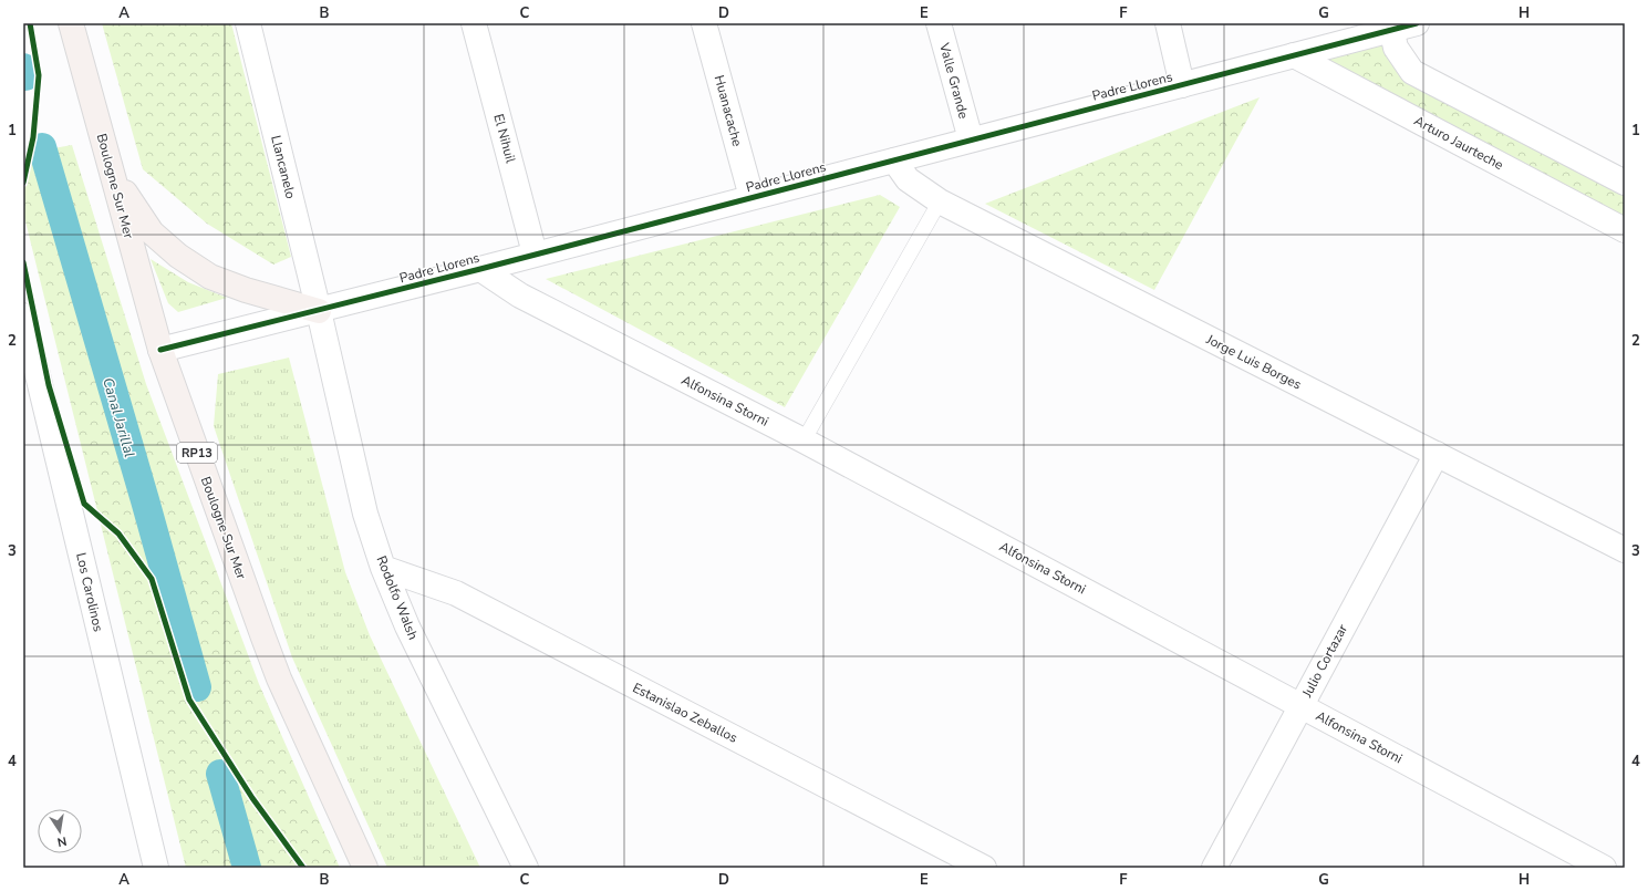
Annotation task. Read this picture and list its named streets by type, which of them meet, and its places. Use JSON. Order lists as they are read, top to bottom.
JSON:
{
  "streets": {
    "main road": ["Boulogne Sur Mer", "RP13"],
    "street": [
      "Valle Grande",
      "Padre Llorens",
      "Huanacache",
      "El Nihuil",
      "Arturo Jaurteche",
      "Llancanelo",
      "Jorge Luis Borges",
      "Alfonsina Storni",
      "Los Carolinos",
      "Rodolfo Walsh",
      "Julio Cortazar",
      "Estanislao Zeballos"
    ]
  },
  "crossings": [
    ["Valle Grande", "Padre Llorens"],
    ["Padre Llorens", "Huanacache"],
    ["Padre Llorens", "El Nihuil"],
    ["Padre Llorens", "Arturo Jaurteche"],
    ["Padre Llorens", "Llancanelo"],
    ["Padre Llorens", "Boulogne Sur Mer"],
    ["Padre Llorens", "Jorge Luis Borges"],
    ["Padre Llorens", "Alfonsina Storni"],
    ["Padre Llorens", "Rodolfo Walsh"],
    ["Llancanelo", "Rodolfo Walsh"],
    ["Jorge Luis Borges", "Julio Cortazar"],
    ["Alfonsina Storni", "Julio Cortazar"],
    ["Rodolfo Walsh", "Estanislao Zeballos"]
  ],
  "water": ["Canal Jarillal"],
  "north": "bottom",
  "grid": {
    "columns": [
      "A",
      "B",
      "C",
      "D",
      "E",
      "F",
      "G",
      "H"
    ],
    "rows": [
      "1",
      "2",
      "3",
      "4"
    ]
  }
}
